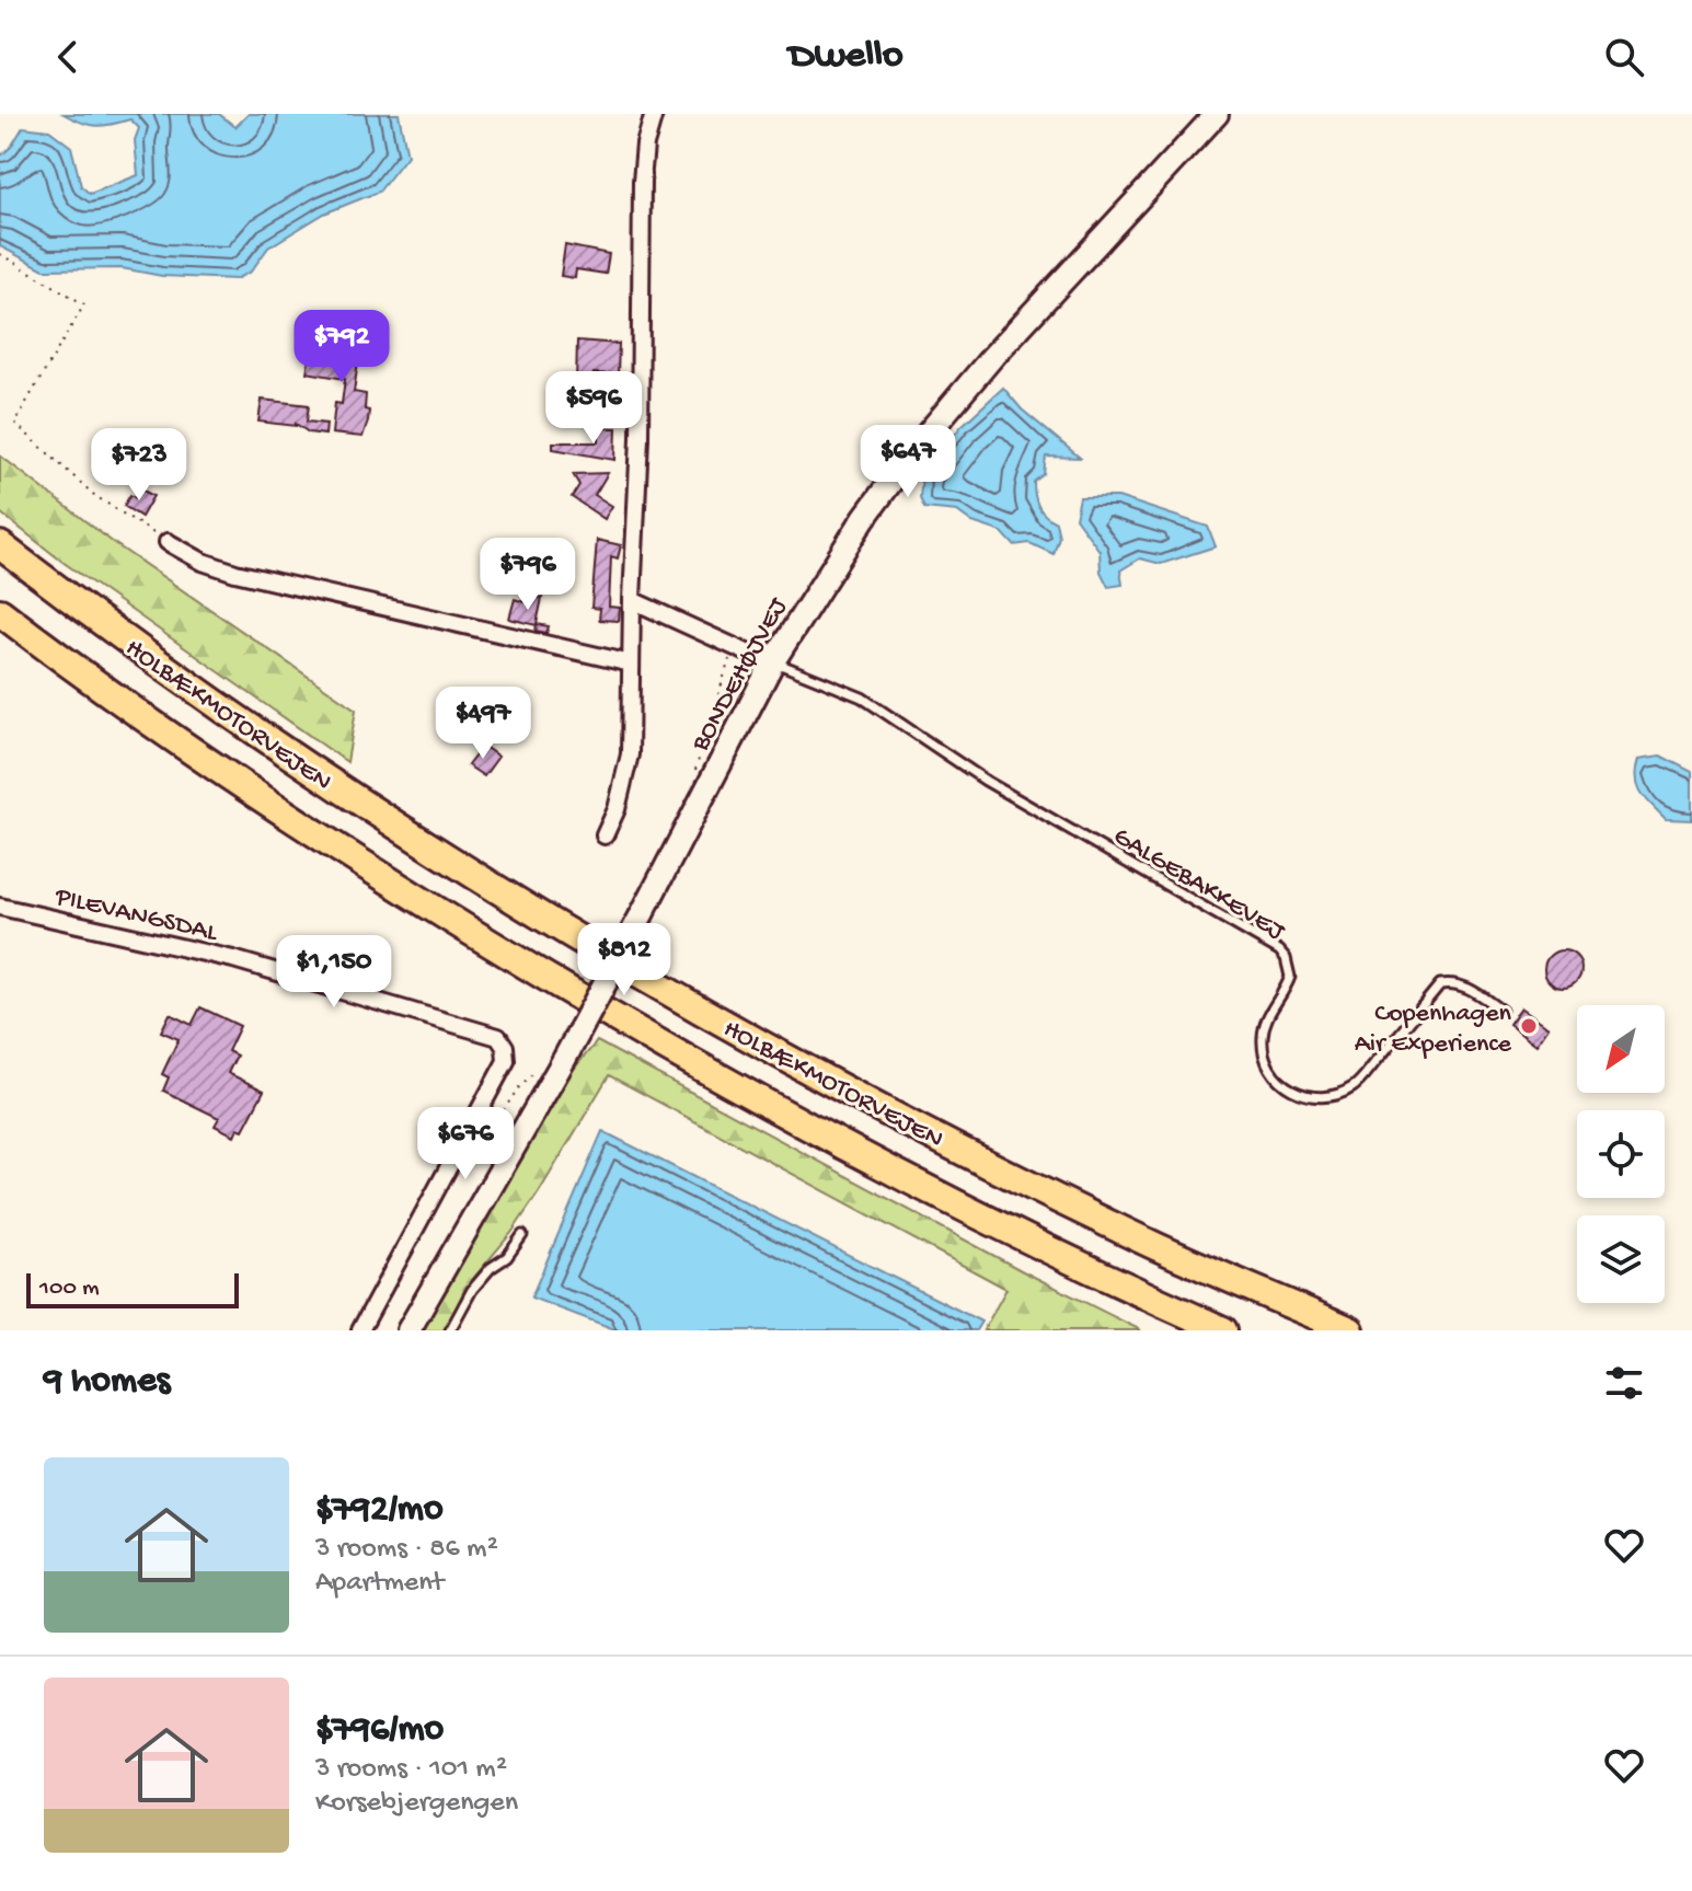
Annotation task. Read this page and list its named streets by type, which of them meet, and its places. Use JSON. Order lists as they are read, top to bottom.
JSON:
{
  "streets": {
    "highway": ["HOLBÆKMOTORVEJEN"],
    "street": ["BONDEHØJVEJ", "PILEVANGSDAL"],
    "lane": ["GALGEBAKKEVEJ"]
  },
  "crossings": [
    ["BONDEHØJVEJ", "GALGEBAKKEVEJ"]
  ],
  "places": ["Copenhagen Air Experience"],
  "scale_bar": "100 m",
  "north": "bottom left",
  "page": {
    "header": "Dwello",
    "price": [
      "$792",
      "$596",
      "$647",
      "$723",
      "$796",
      "$497",
      "$812",
      "$1,150",
      "$676"
    ],
    "scale": "100 m",
    "heading": "9 homes",
    "list": [
      {
        "name": "$792/mo",
        "note": "3 rooms · 86 m² · Apartment"
      },
      {
        "name": "$796/mo",
        "note": "3 rooms · 101 m² · Korsebjergengen"
      }
    ]
  }
}
